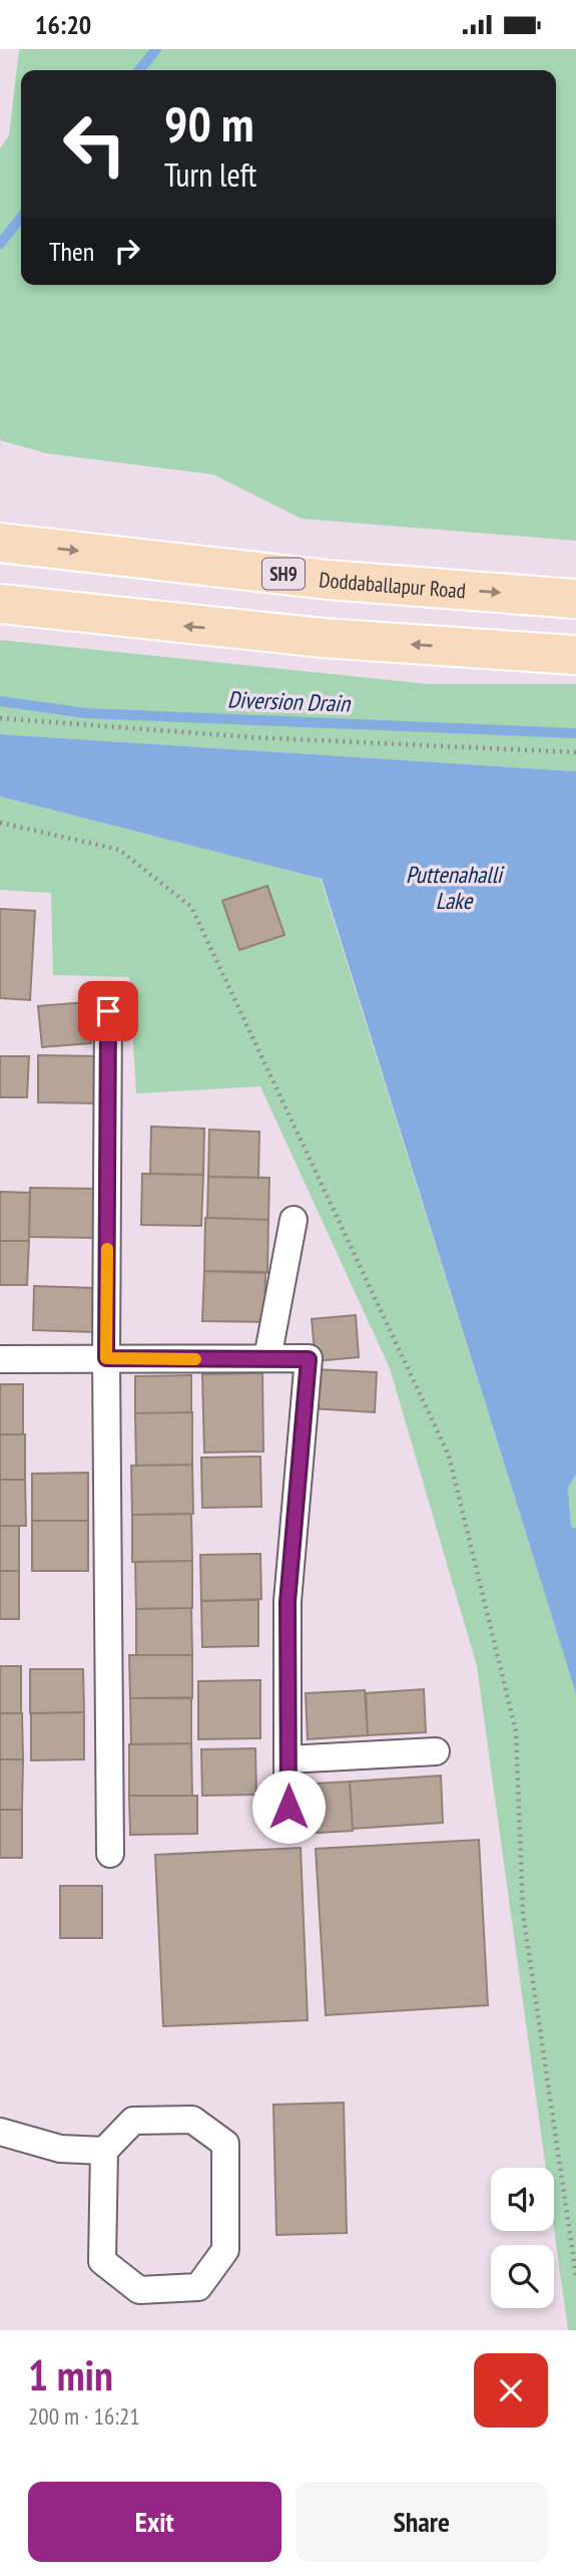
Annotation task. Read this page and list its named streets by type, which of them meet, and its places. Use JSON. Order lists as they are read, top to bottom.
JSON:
{
  "streets": {
    "main road": ["SH9", "Doddaballapur Road"]
  },
  "water": ["Diversion Drain", "Puttenahalli Lake"],
  "page": {
    "status": "16:20",
    "turn": ["90 m", "Turn left"],
    "then": "Then",
    "heading": ["1 min", "200 m · 16:21"],
    "buttons": ["Exit", "Share"]
  }
}
